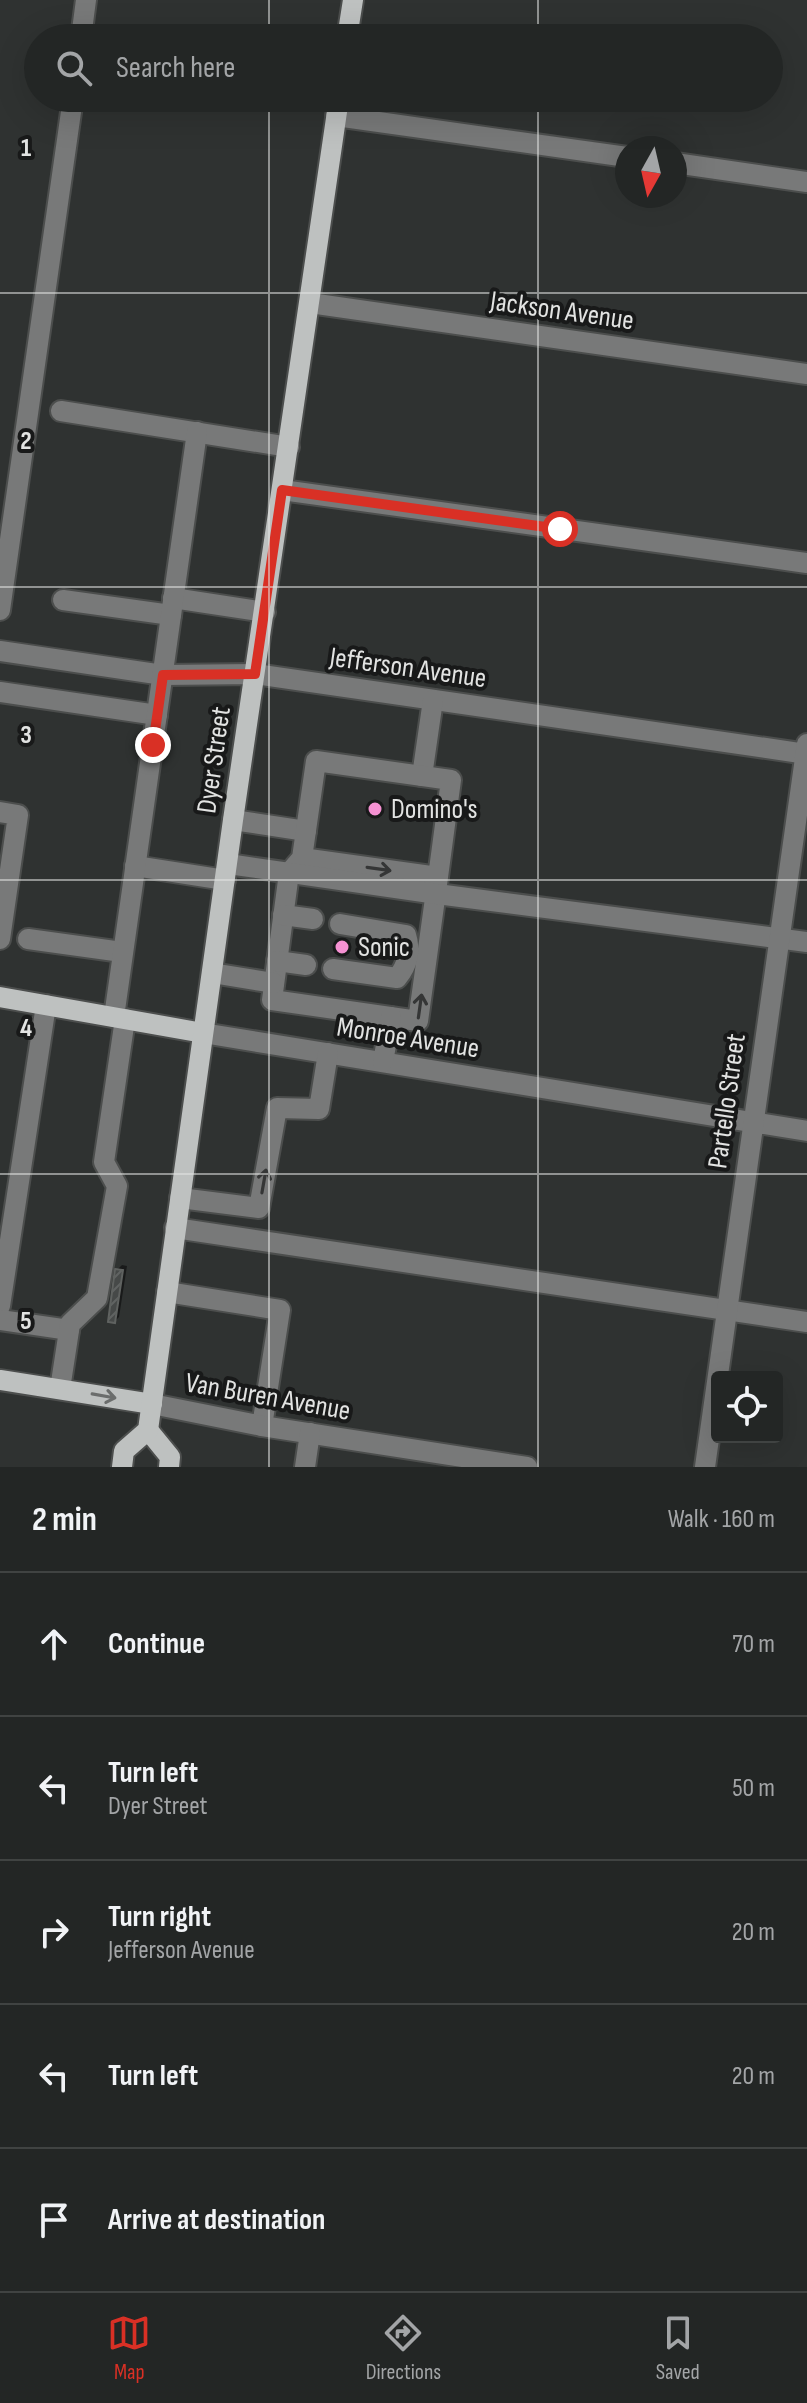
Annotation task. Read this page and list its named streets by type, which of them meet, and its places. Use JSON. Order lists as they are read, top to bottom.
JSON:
{
  "streets": {
    "main road": ["Dyer Street", "Monroe Avenue", "Van Buren Avenue"],
    "street": ["Jackson Avenue", "Jefferson Avenue", "Partello Street"]
  },
  "crossings": [
    ["Jackson Avenue", "Dyer Street"],
    ["Jefferson Avenue", "Dyer Street"],
    ["Jefferson Avenue", "Partello Street"],
    ["Dyer Street", "Monroe Avenue"],
    ["Dyer Street", "Van Buren Avenue"],
    ["Monroe Avenue", "Partello Street"]
  ],
  "places": ["Domino's", "Sonic"],
  "north": "bottom",
  "page": {
    "search": "Search here",
    "heading": ["2 min", "Walk · 160 m"],
    "list": [
      ["Continue", "70 m"],
      ["Turn left", "Dyer Street", "50 m"],
      ["Turn right", "Jefferson Avenue", "20 m"],
      ["Turn left", "20 m"],
      "Arrive at destination"
    ],
    "nav": ["Map", "Directions", "Saved"]
  },
  "grid": {
    "rows": [
      "1",
      "2",
      "3",
      "4",
      "5"
    ]
  }
}
